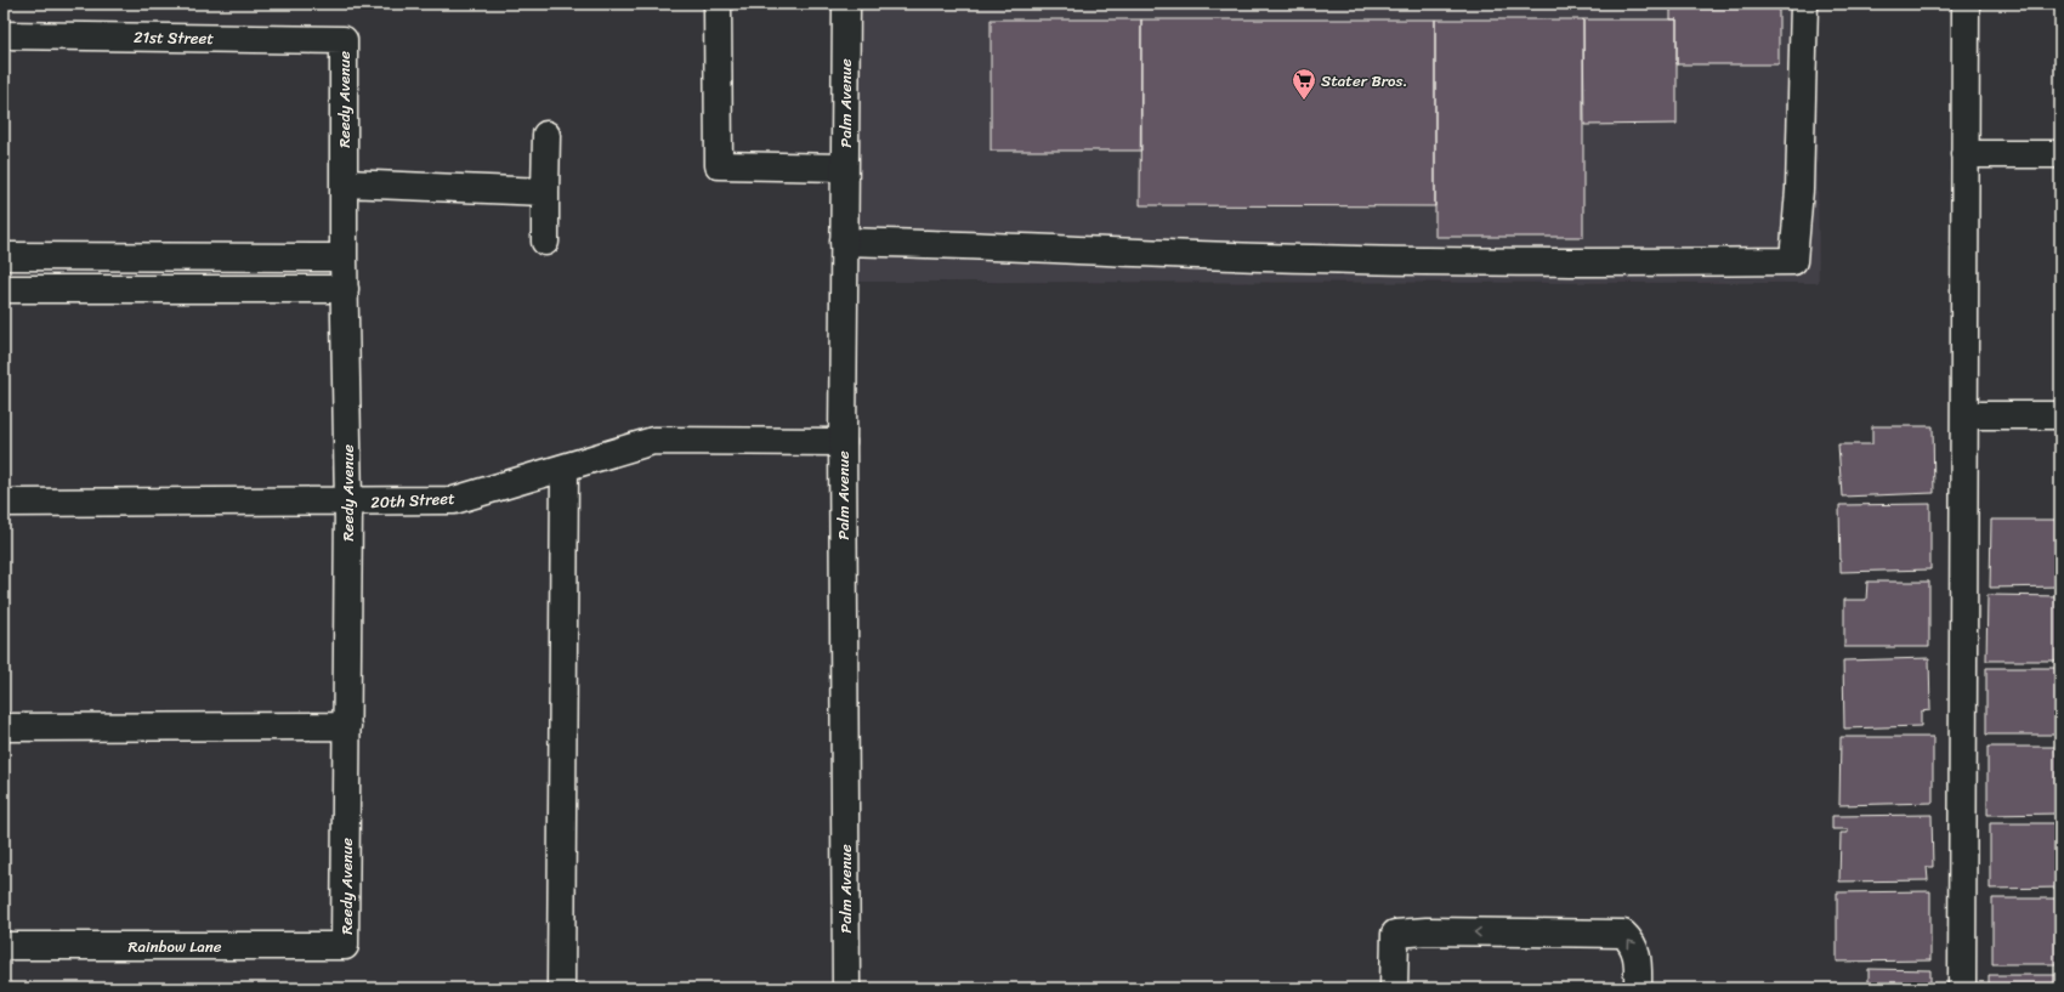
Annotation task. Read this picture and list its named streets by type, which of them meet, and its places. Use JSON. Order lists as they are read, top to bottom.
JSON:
{
  "streets": {
    "street": [
      "21st Street",
      "Reedy Avenue",
      "Palm Avenue",
      "20th Street",
      "Rainbow Lane"
    ]
  },
  "crossings": [
    ["21st Street", "Reedy Avenue"],
    ["Reedy Avenue", "20th Street"],
    ["Reedy Avenue", "Rainbow Lane"],
    ["Palm Avenue", "20th Street"]
  ],
  "places": {
    "supermarket": ["Stater Bros."]
  }
}
